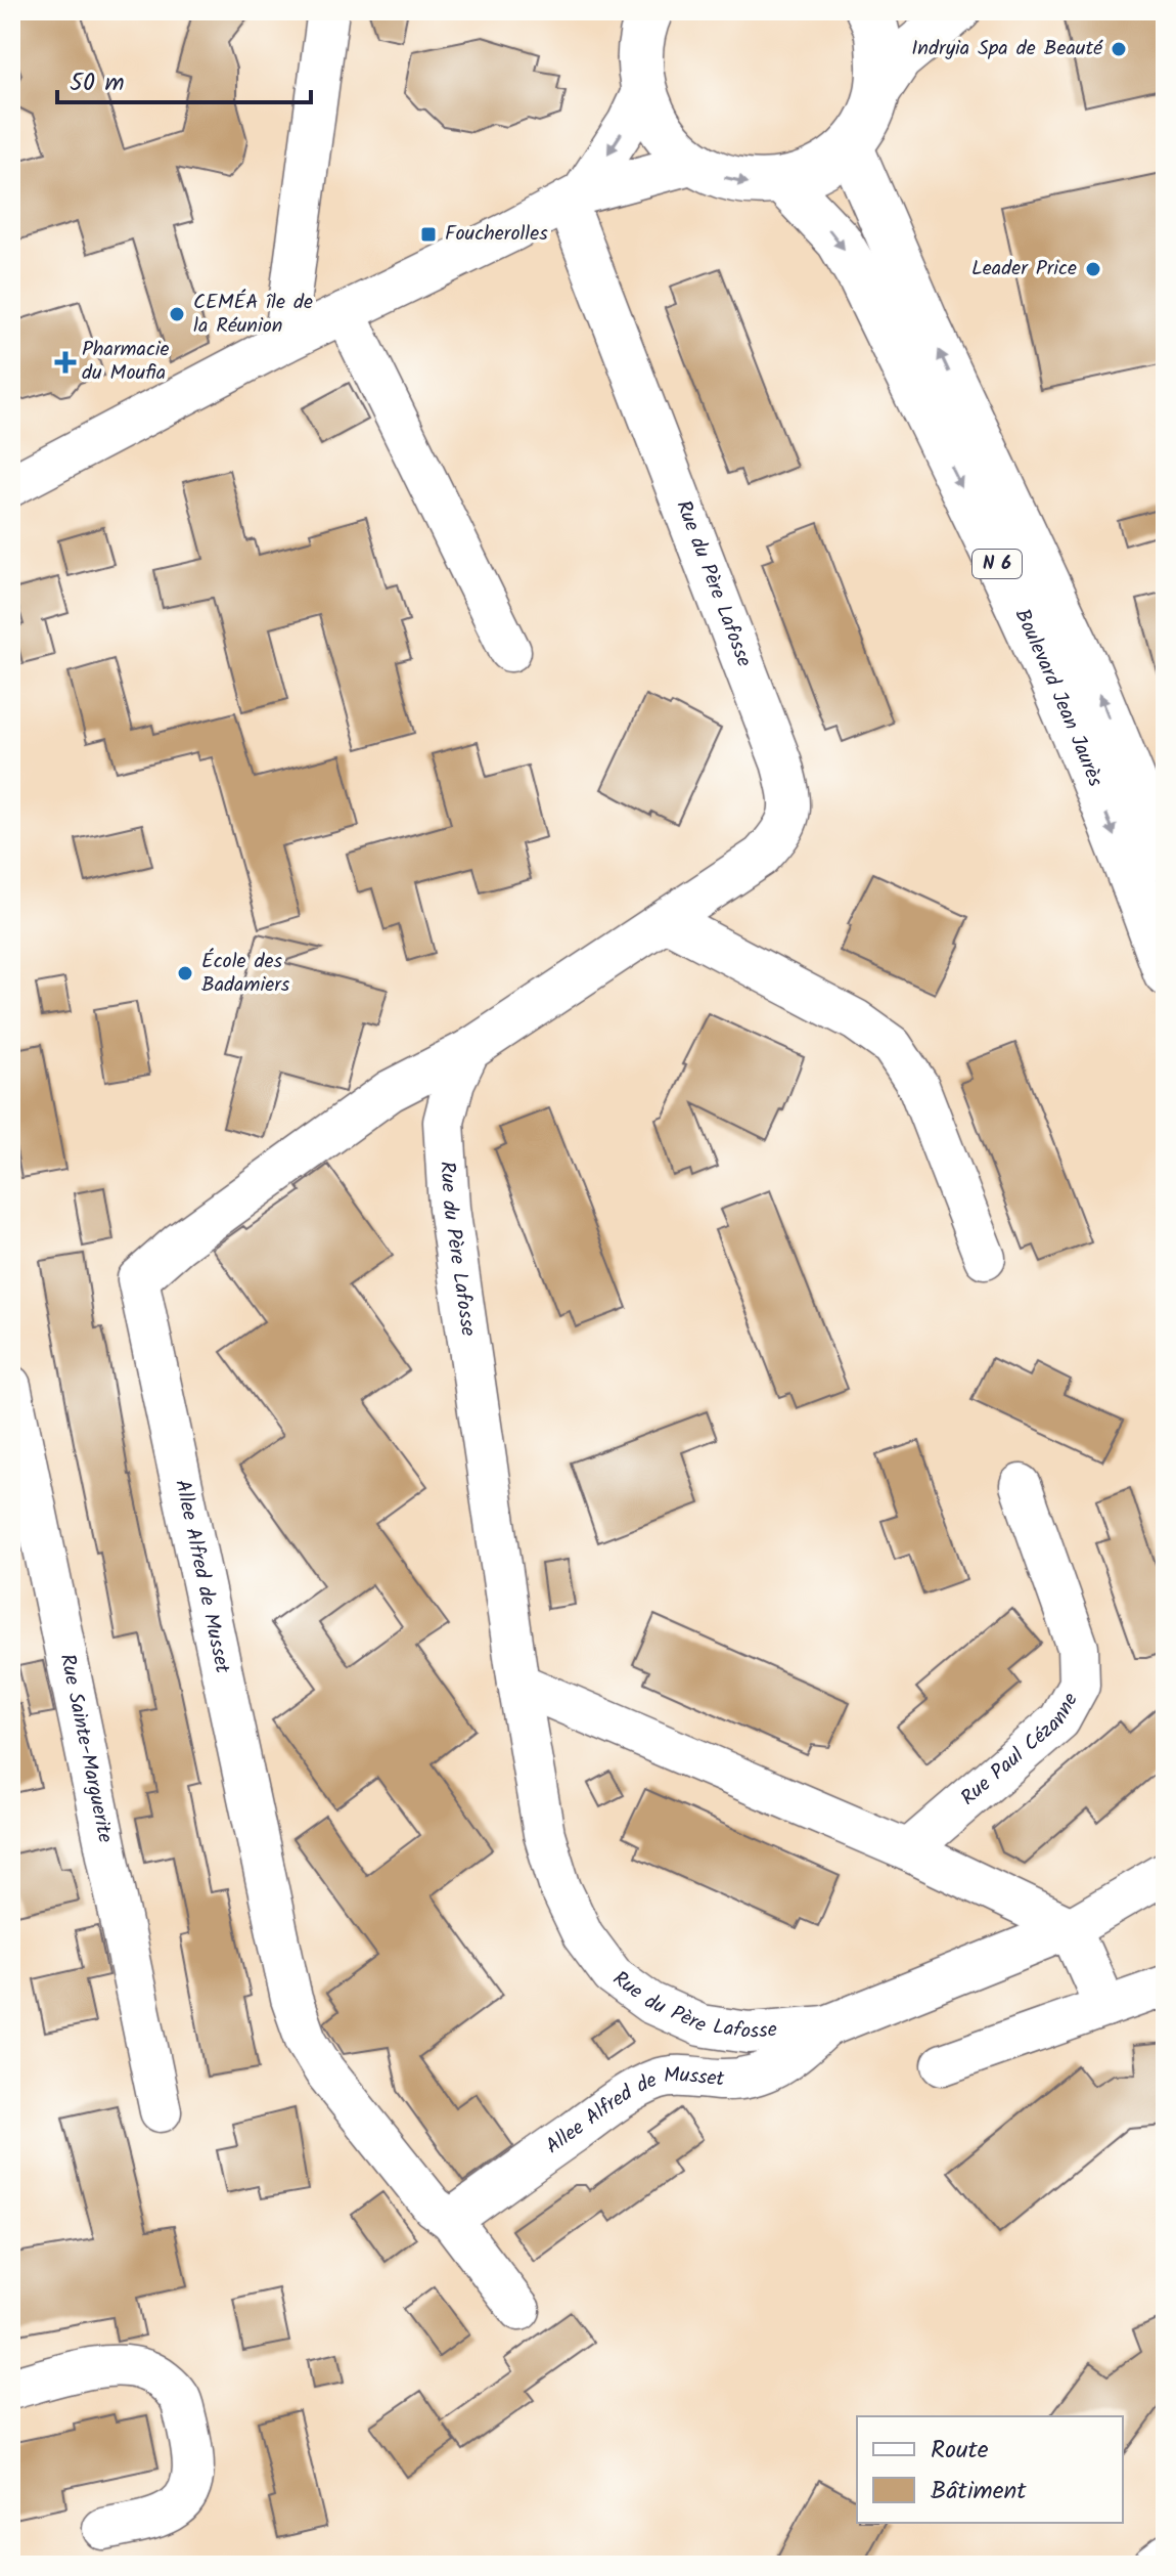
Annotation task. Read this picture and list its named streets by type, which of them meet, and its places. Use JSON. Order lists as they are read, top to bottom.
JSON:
{
  "streets": {
    "main road": ["N 6", "Boulevard Jean Jaurès"],
    "street": [
      "Rue du Père Lafosse",
      "Allee Alfred de Musset",
      "Rue Sainte-Marguerite",
      "Rue Paul Cézanne"
    ]
  },
  "crossings": [
    ["Rue du Père Lafosse", "Allee Alfred de Musset"]
  ],
  "places": {
    "other": [
      "Indryia Spa de Beauté",
      "Leader Price",
      "CEMÉA île de la Réunion",
      "École des Badamiers"
    ],
    "transit": ["Foucherolles"],
    "health": ["Pharmacie du Moufia"]
  },
  "legend": ["Route", "Bâtiment"],
  "scale_bar": "50 m"
}
